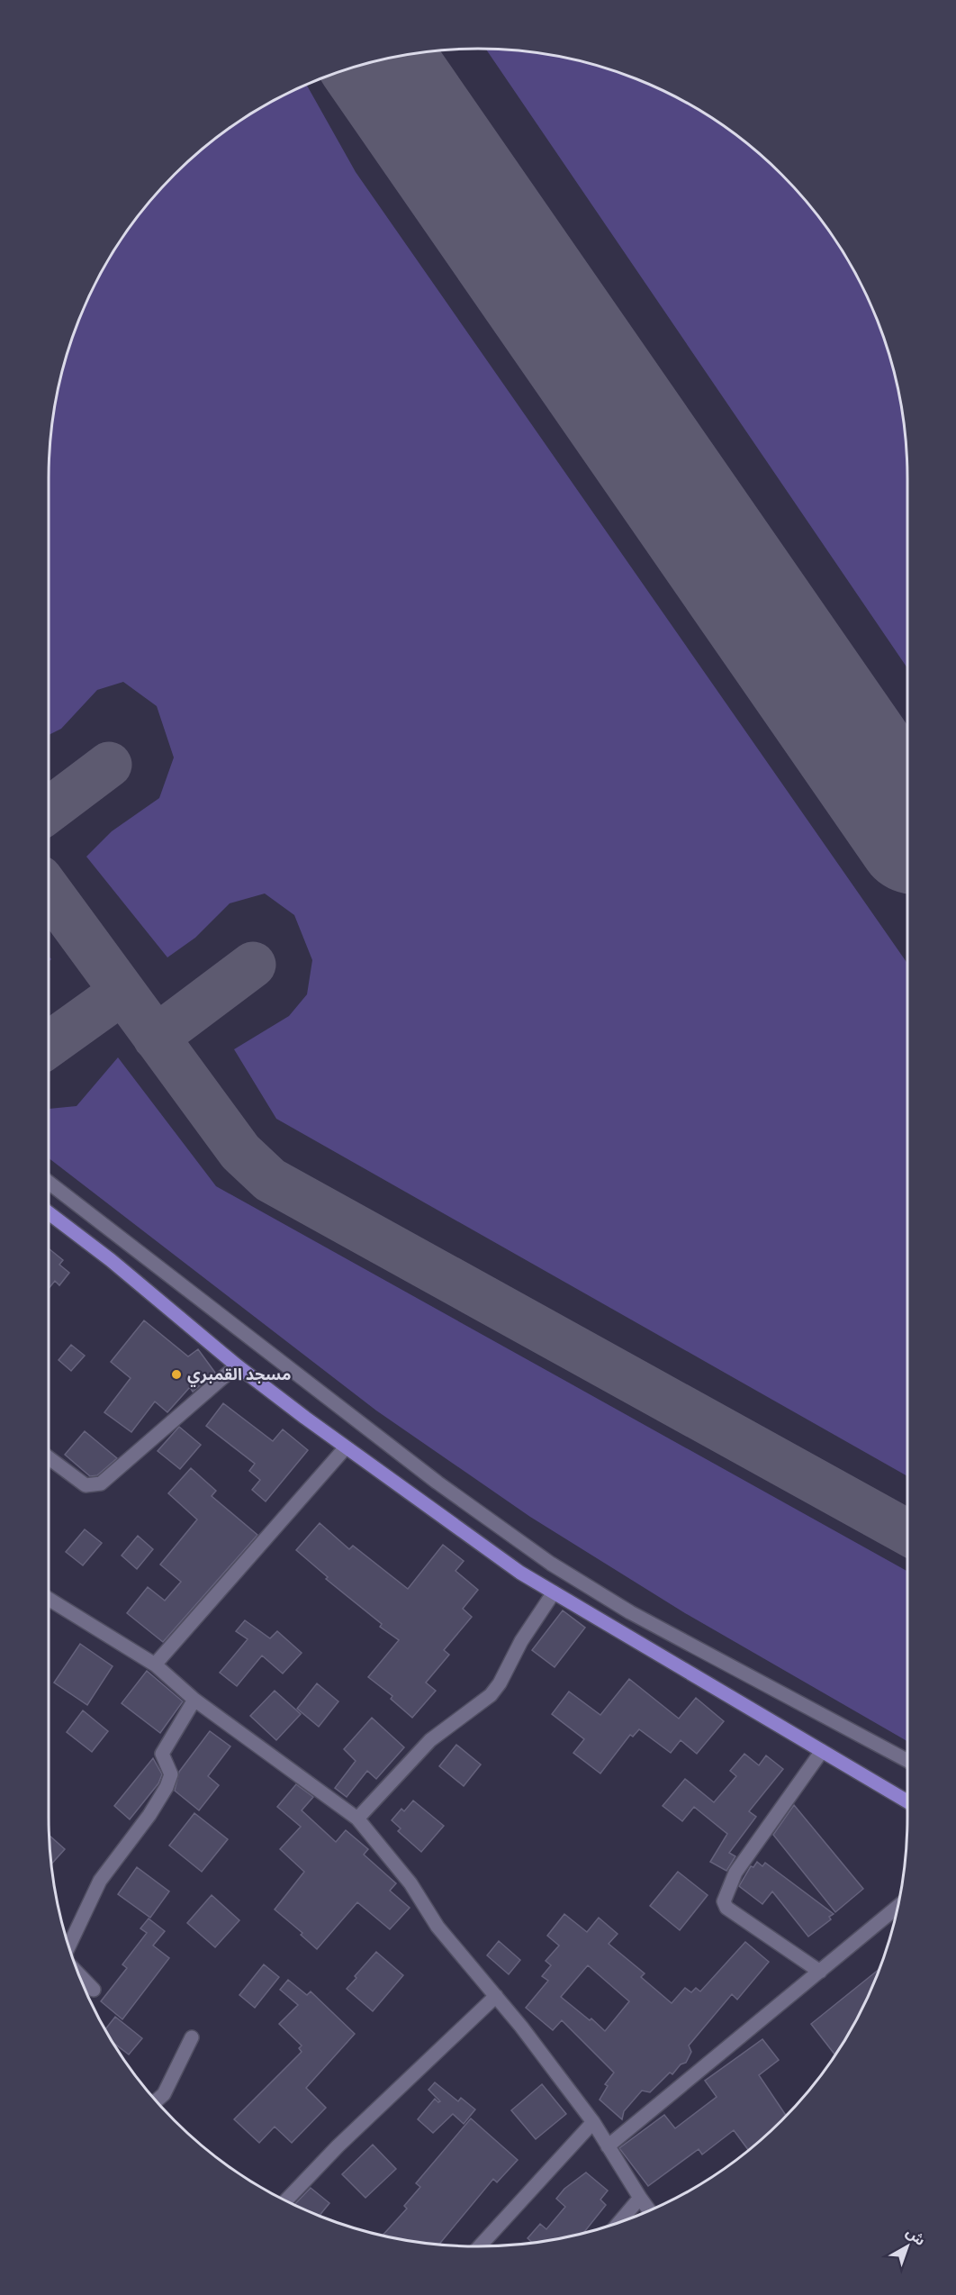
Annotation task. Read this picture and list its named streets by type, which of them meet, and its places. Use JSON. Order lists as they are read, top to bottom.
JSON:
{
  "places": ["مسجد القمبري"],
  "north": "top right"
}
